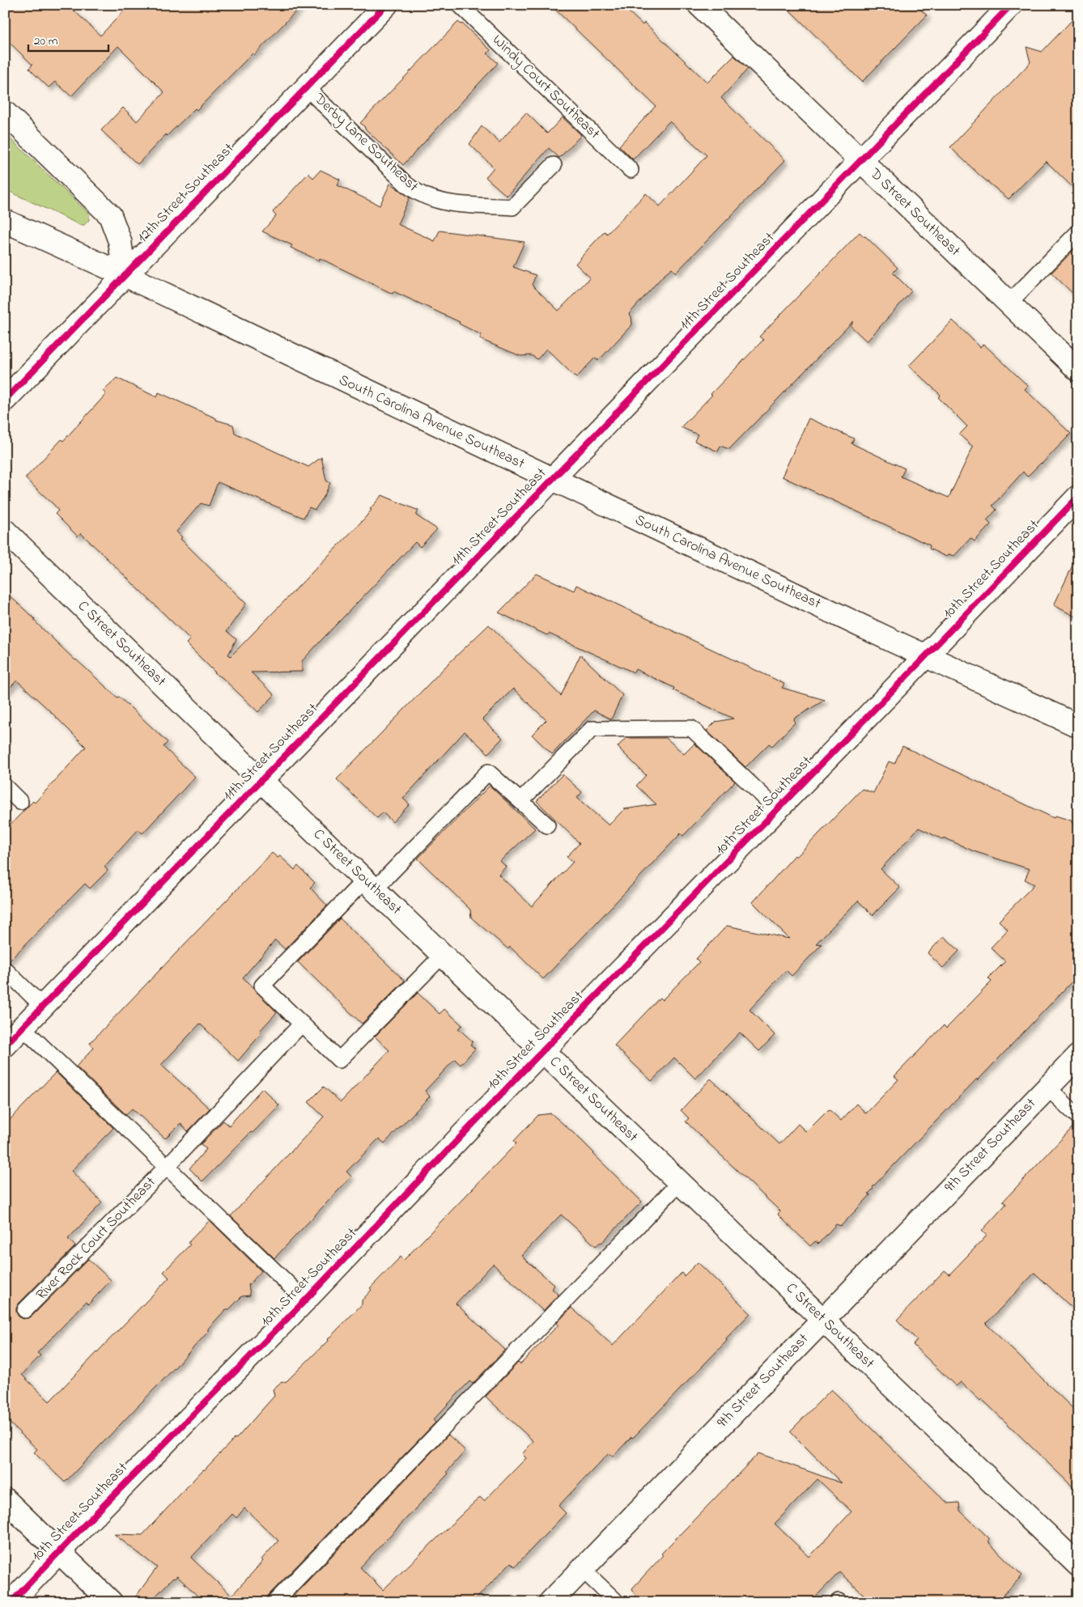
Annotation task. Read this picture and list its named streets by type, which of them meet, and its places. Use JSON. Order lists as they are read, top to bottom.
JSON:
{
  "streets": {
    "street": [
      "12th Street Southeast",
      "D Street Southeast",
      "11th Street Southeast",
      "South Carolina Avenue Southeast",
      "10th Street Southeast",
      "C Street Southeast",
      "9th Street Southeast"
    ],
    "lane": ["Windy Court Southeast", "Derby Lane Southeast", "River Rock Court Southeast"]
  },
  "crossings": [
    ["Derby Lane Southeast", "12th Street Southeast"],
    ["12th Street Southeast", "South Carolina Avenue Southeast"],
    ["D Street Southeast", "11th Street Southeast"],
    ["11th Street Southeast", "South Carolina Avenue Southeast"],
    ["11th Street Southeast", "C Street Southeast"],
    ["11th Street Southeast", "River Rock Court Southeast"],
    ["South Carolina Avenue Southeast", "10th Street Southeast"],
    ["10th Street Southeast", "C Street Southeast"],
    ["10th Street Southeast", "River Rock Court Southeast"],
    ["C Street Southeast", "9th Street Southeast"]
  ],
  "scale_bar": "20 m"
}
